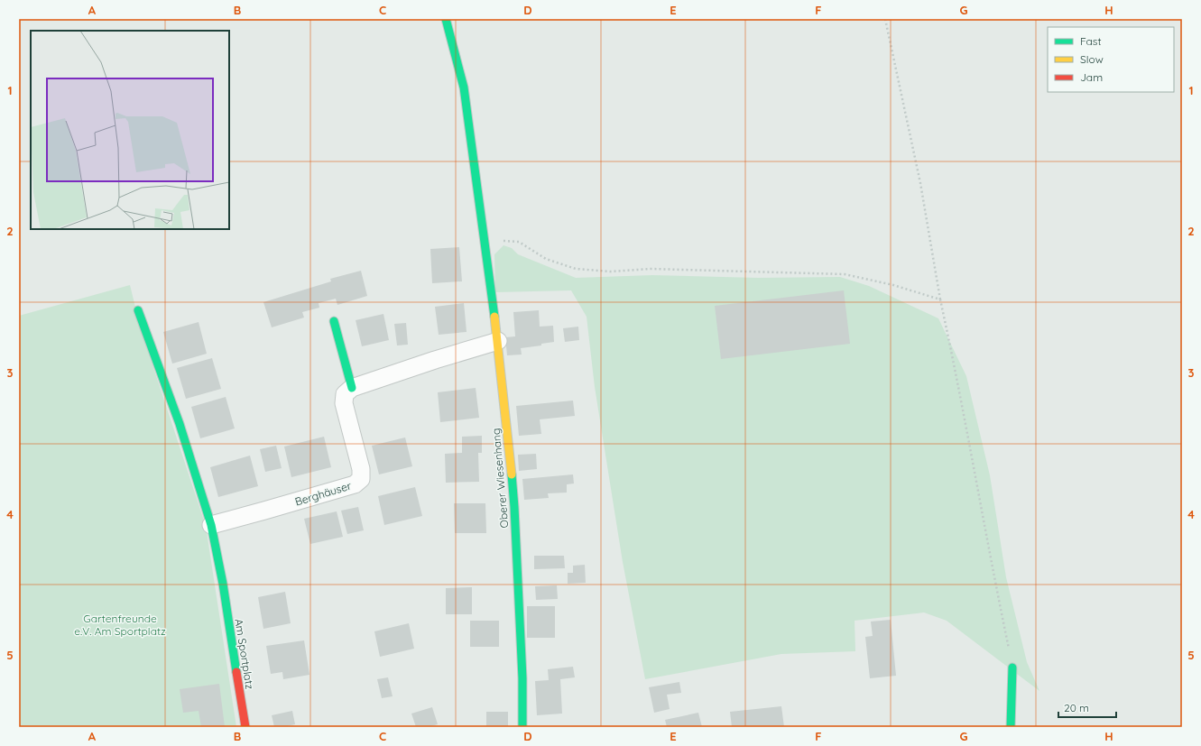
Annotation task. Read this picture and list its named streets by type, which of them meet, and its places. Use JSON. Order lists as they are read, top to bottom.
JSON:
{
  "streets": {
    "street": ["Oberer Wiesenhang", "Berghäuser", "Am Sportplatz"]
  },
  "crossings": [
    ["Berghäuser", "Am Sportplatz"]
  ],
  "parks": ["Gartenfreunde e.V. Am Sportplatz"],
  "legend": ["Fast", "Slow", "Jam"],
  "scale_bar": "20 m",
  "grid": {
    "columns": [
      "A",
      "B",
      "C",
      "D",
      "E",
      "F",
      "G",
      "H"
    ],
    "rows": [
      "1",
      "2",
      "3",
      "4",
      "5"
    ]
  }
}
